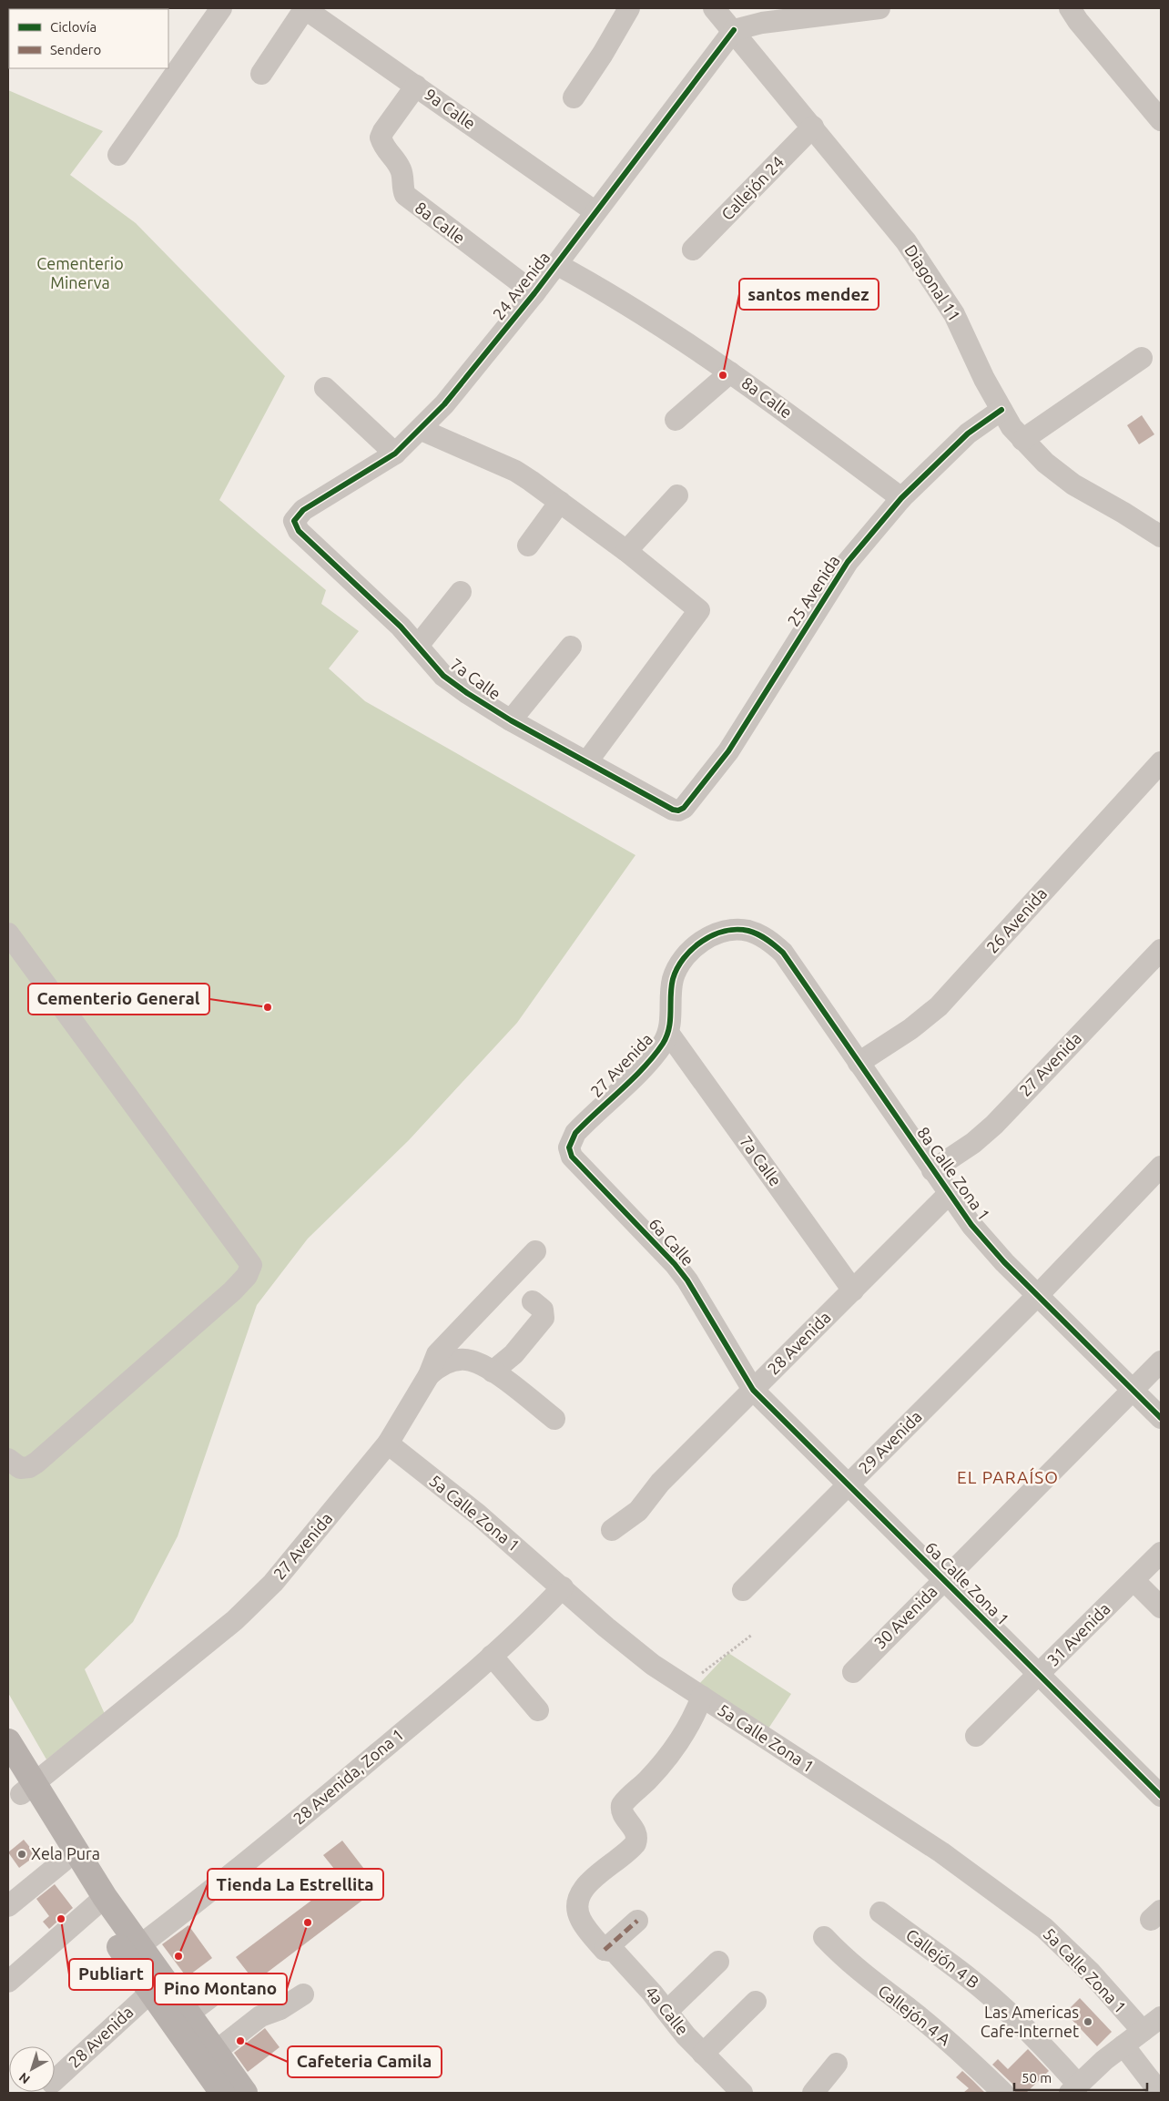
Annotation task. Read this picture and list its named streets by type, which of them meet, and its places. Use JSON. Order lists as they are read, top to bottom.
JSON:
{
  "streets": {
    "street": [
      "9a Calle",
      "Callejón 24",
      "8a Calle",
      "Diagonal 11",
      "24 Avenida",
      "25 Avenida",
      "7a Calle",
      "26 Avenida",
      "27 Avenida",
      "8a Calle Zona 1",
      "6a Calle",
      "28 Avenida",
      "29 Avenida",
      "5a Calle Zona 1",
      "6a Calle Zona 1",
      "30 Avenida",
      "31 Avenida",
      "28 Avenida, Zona 1",
      "Callejón 4 B",
      "4a Calle",
      "Callejón 4 A"
    ]
  },
  "crossings": [
    ["9a Calle", "8a Calle"],
    ["9a Calle", "24 Avenida"],
    ["Callejón 24", "Diagonal 11"],
    ["8a Calle", "24 Avenida"],
    ["8a Calle", "25 Avenida"],
    ["Diagonal 11", "24 Avenida"],
    ["Diagonal 11", "25 Avenida"],
    ["24 Avenida", "7a Calle"],
    ["25 Avenida", "7a Calle"],
    ["7a Calle", "27 Avenida"],
    ["7a Calle", "28 Avenida"],
    ["26 Avenida", "8a Calle Zona 1"],
    ["27 Avenida", "8a Calle Zona 1"],
    ["27 Avenida", "6a Calle"],
    ["27 Avenida", "5a Calle Zona 1"],
    ["8a Calle Zona 1", "28 Avenida"],
    ["8a Calle Zona 1", "29 Avenida"],
    ["8a Calle Zona 1", "30 Avenida"],
    ["6a Calle", "28 Avenida"],
    ["6a Calle", "6a Calle Zona 1"],
    ["28 Avenida", "6a Calle Zona 1"],
    ["29 Avenida", "6a Calle Zona 1"],
    ["5a Calle Zona 1", "28 Avenida, Zona 1"],
    ["5a Calle Zona 1", "4a Calle"],
    ["6a Calle Zona 1", "30 Avenida"],
    ["6a Calle Zona 1", "31 Avenida"]
  ],
  "districts": ["EL PARAÍSO"],
  "parks": ["Cementerio Minerva"],
  "places": [
    "santos mendez",
    "Cementerio General",
    "Xela Pura",
    "Publiart",
    "Pino Montano",
    "Tienda La Estrellita",
    "Las Americas Cafe-Internet",
    "Cafeteria Camila"
  ],
  "legend": ["Ciclovía", "Sendero"],
  "scale_bar": "50 m",
  "north": "bottom left"
}
